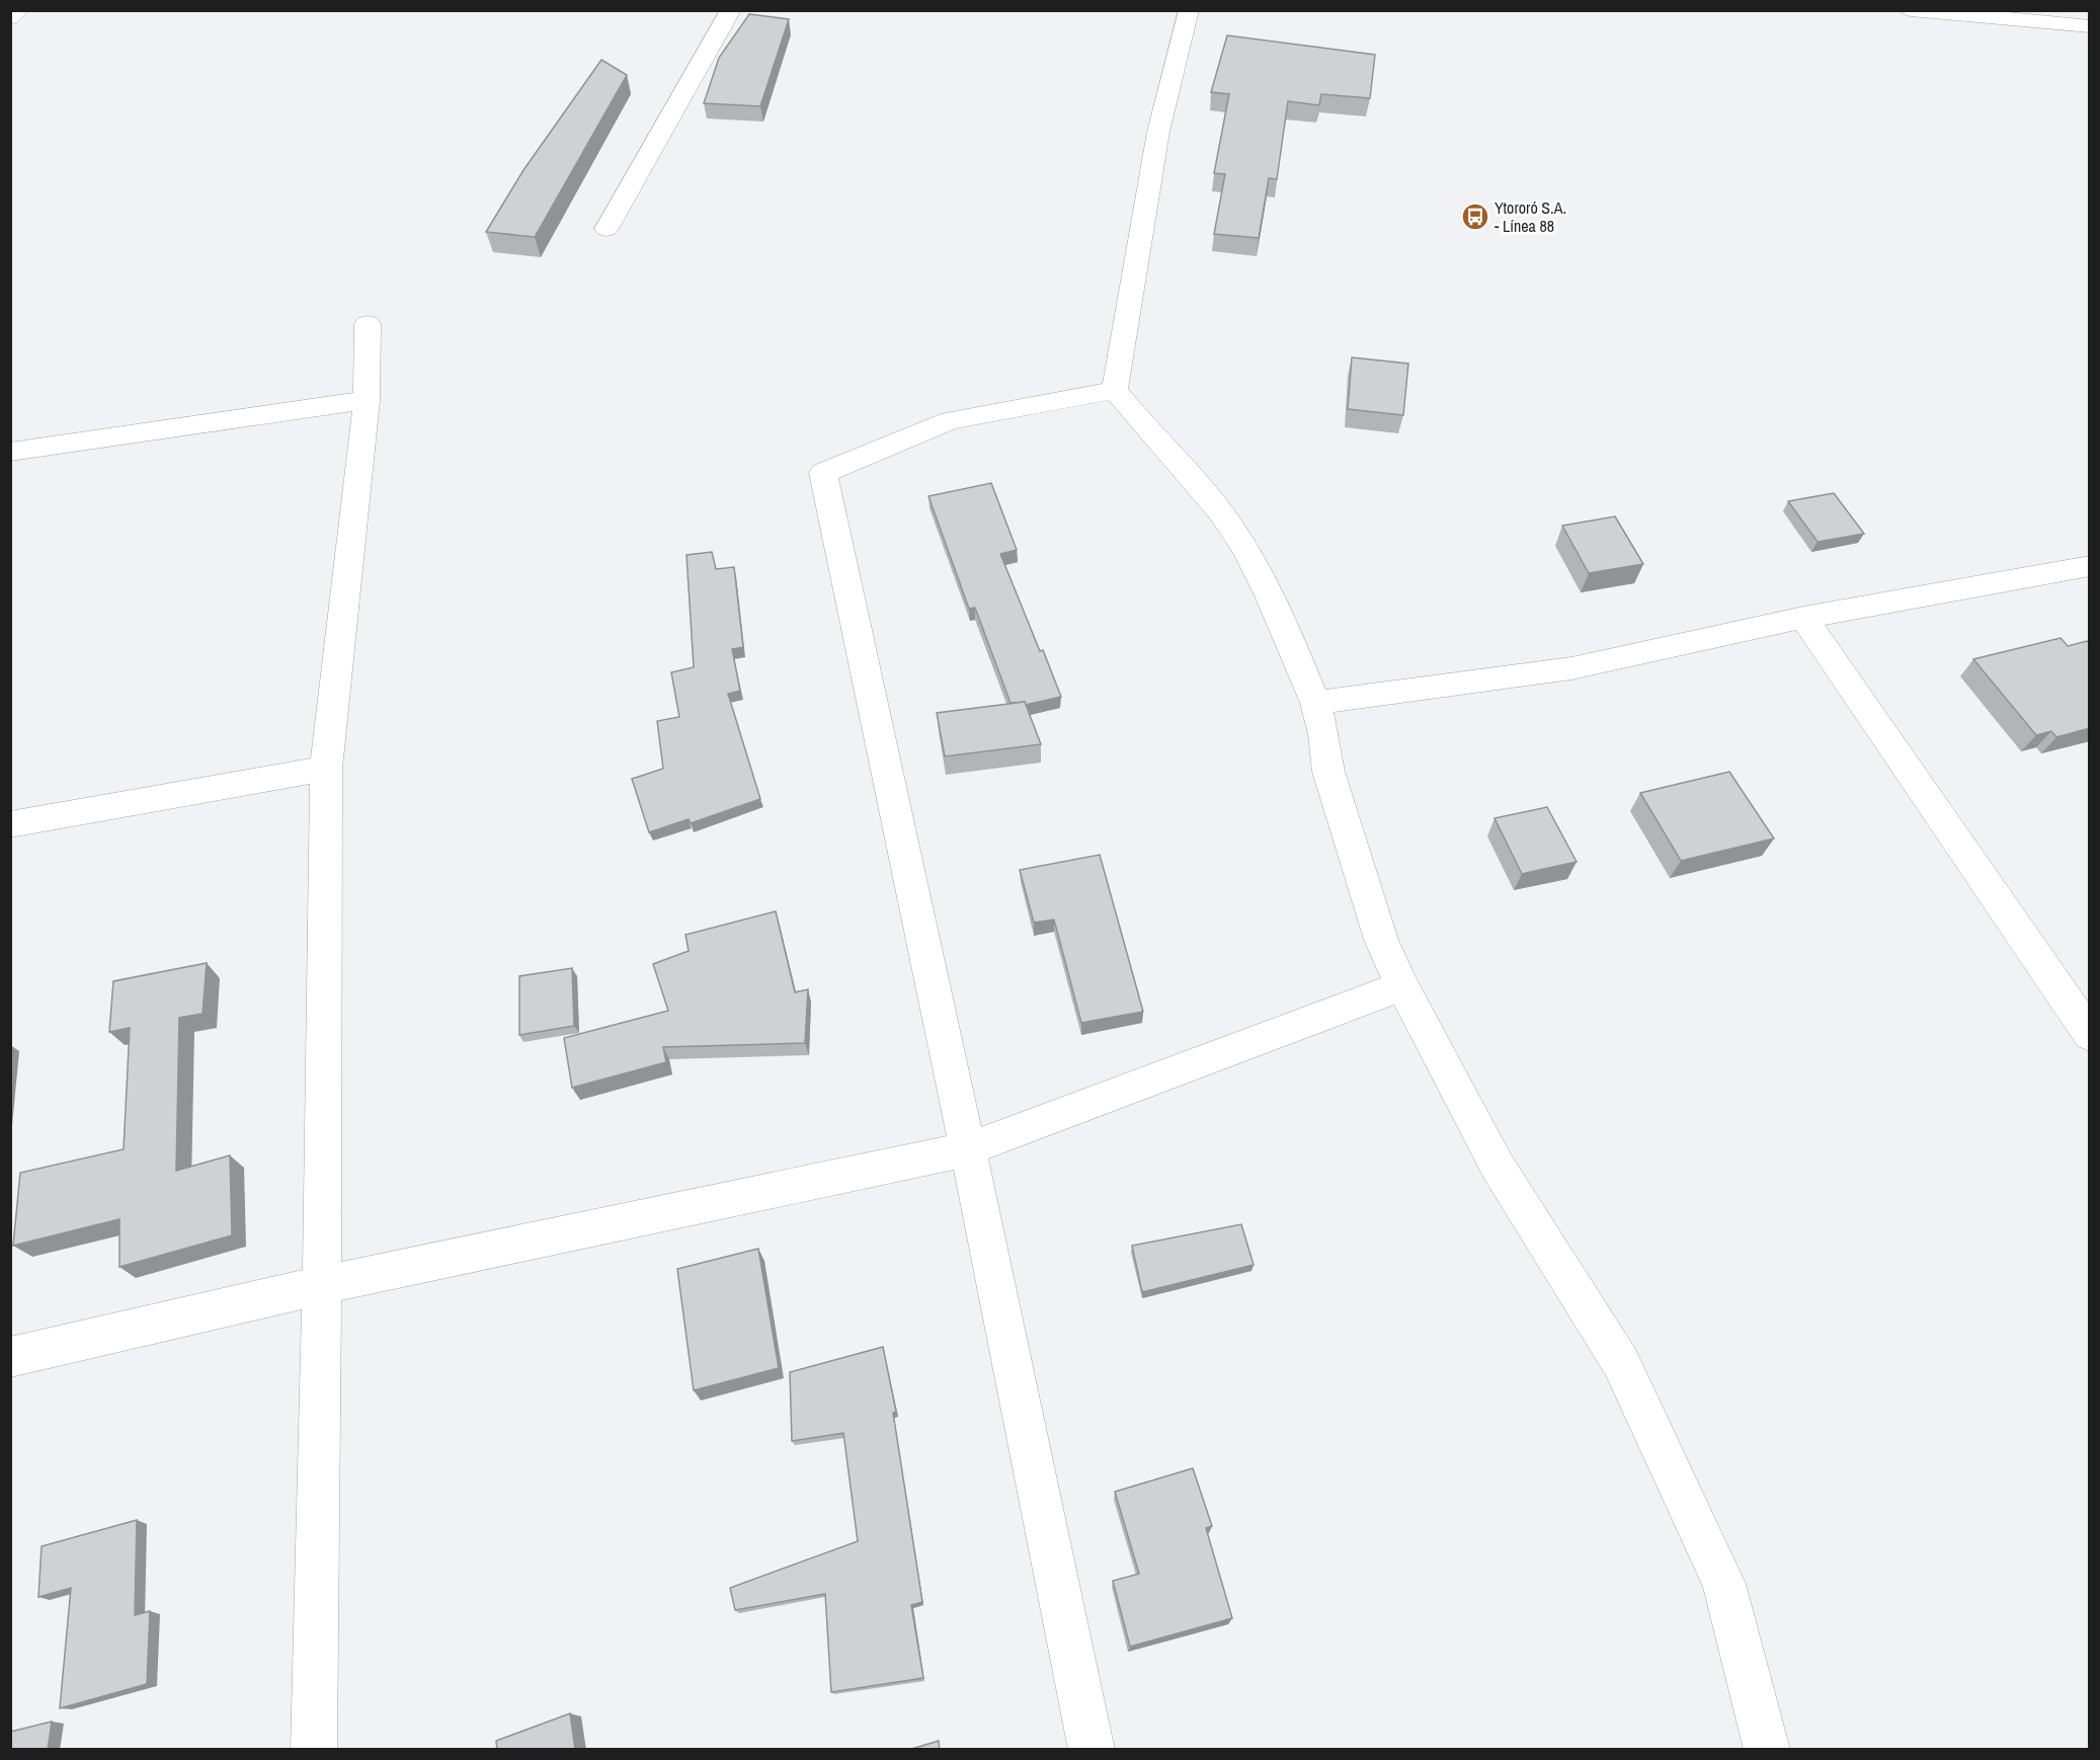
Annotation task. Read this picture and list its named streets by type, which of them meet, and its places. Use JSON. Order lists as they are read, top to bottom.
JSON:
{
  "places": {
    "bus stop": ["Ytororó S.A. - Línea 88"]
  }
}
